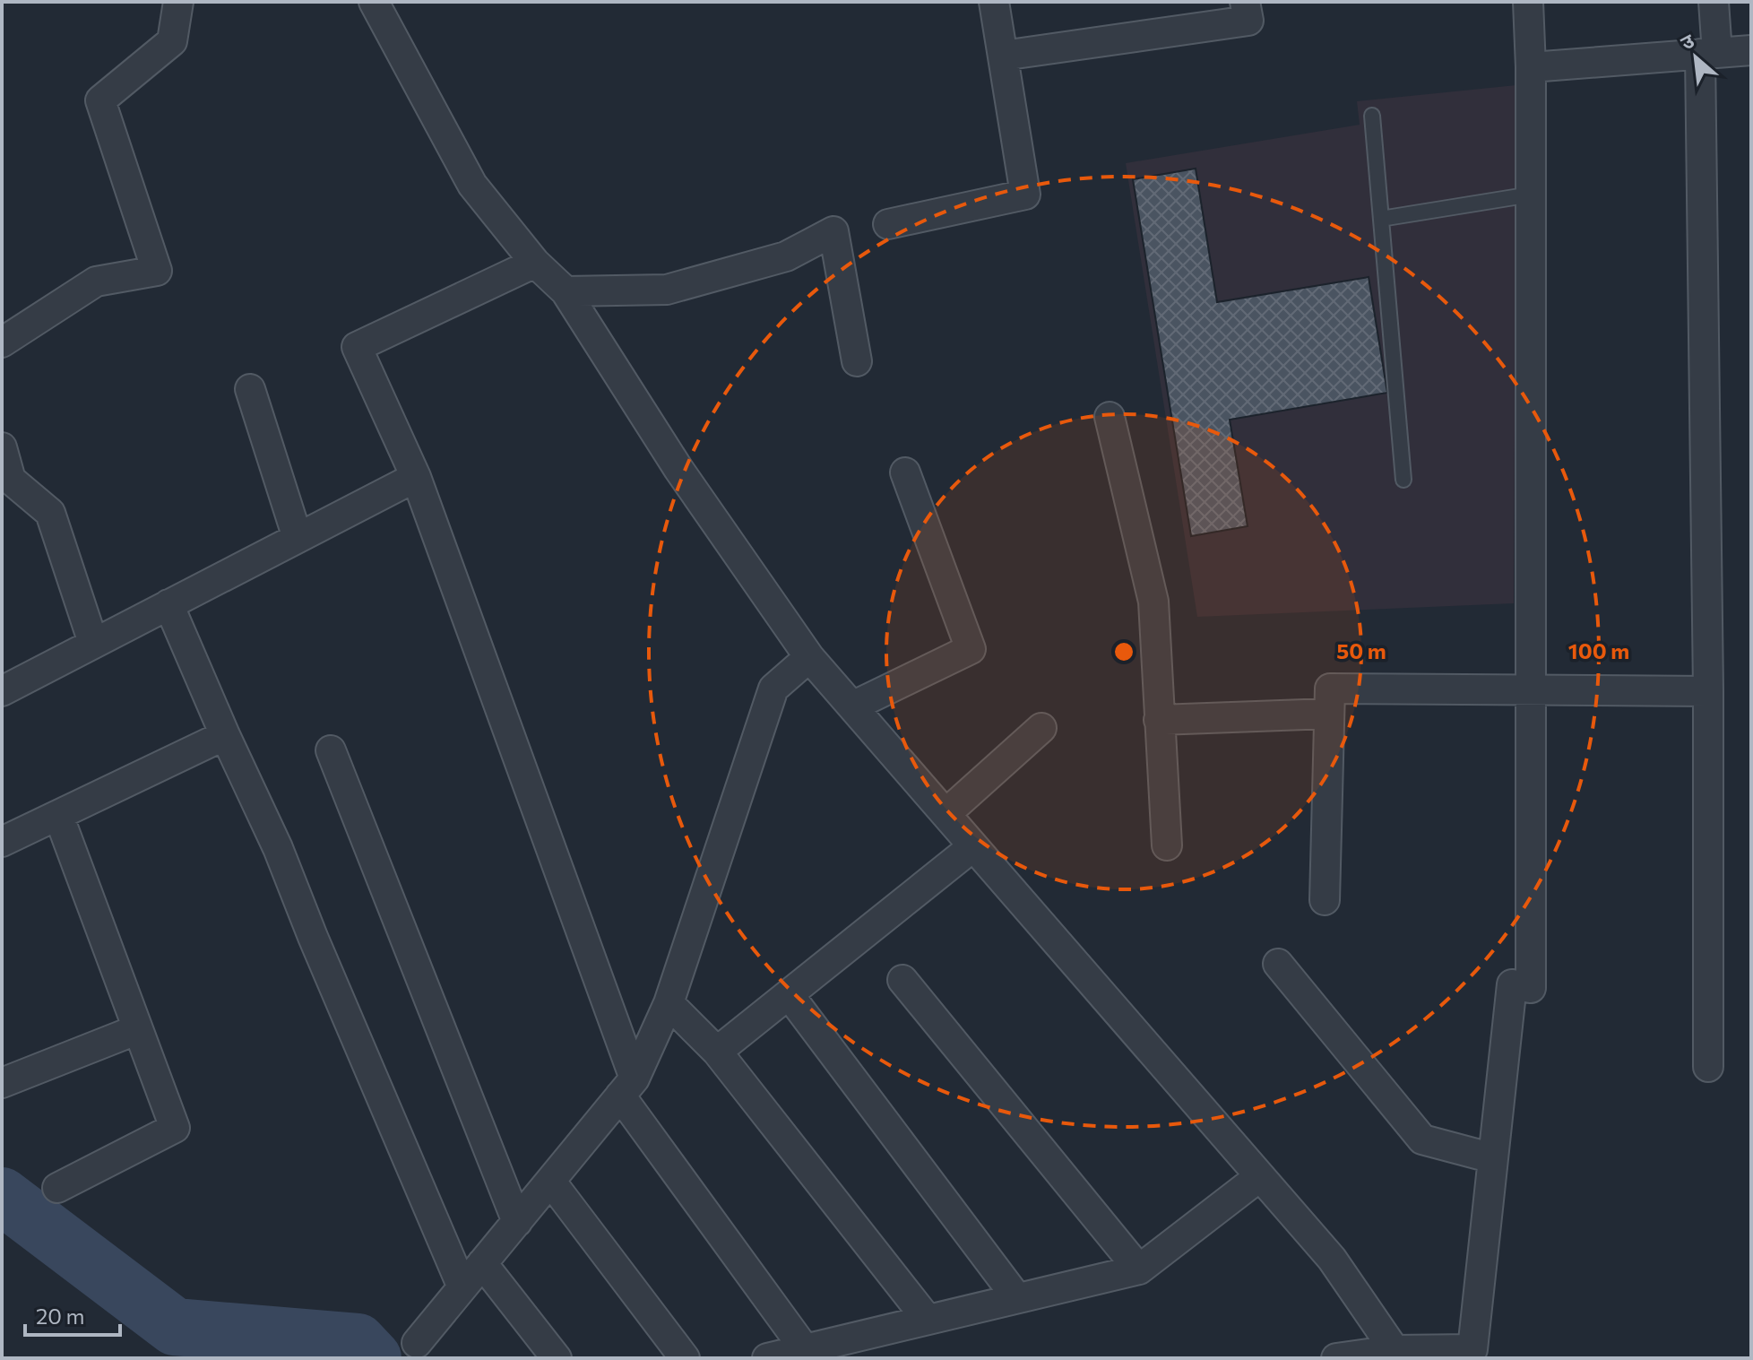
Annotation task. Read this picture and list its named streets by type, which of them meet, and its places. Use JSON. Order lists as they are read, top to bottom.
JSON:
{
  "scale_bar": "20 m",
  "north": "top left",
  "rings": ["50 m", "100 m"]
}
